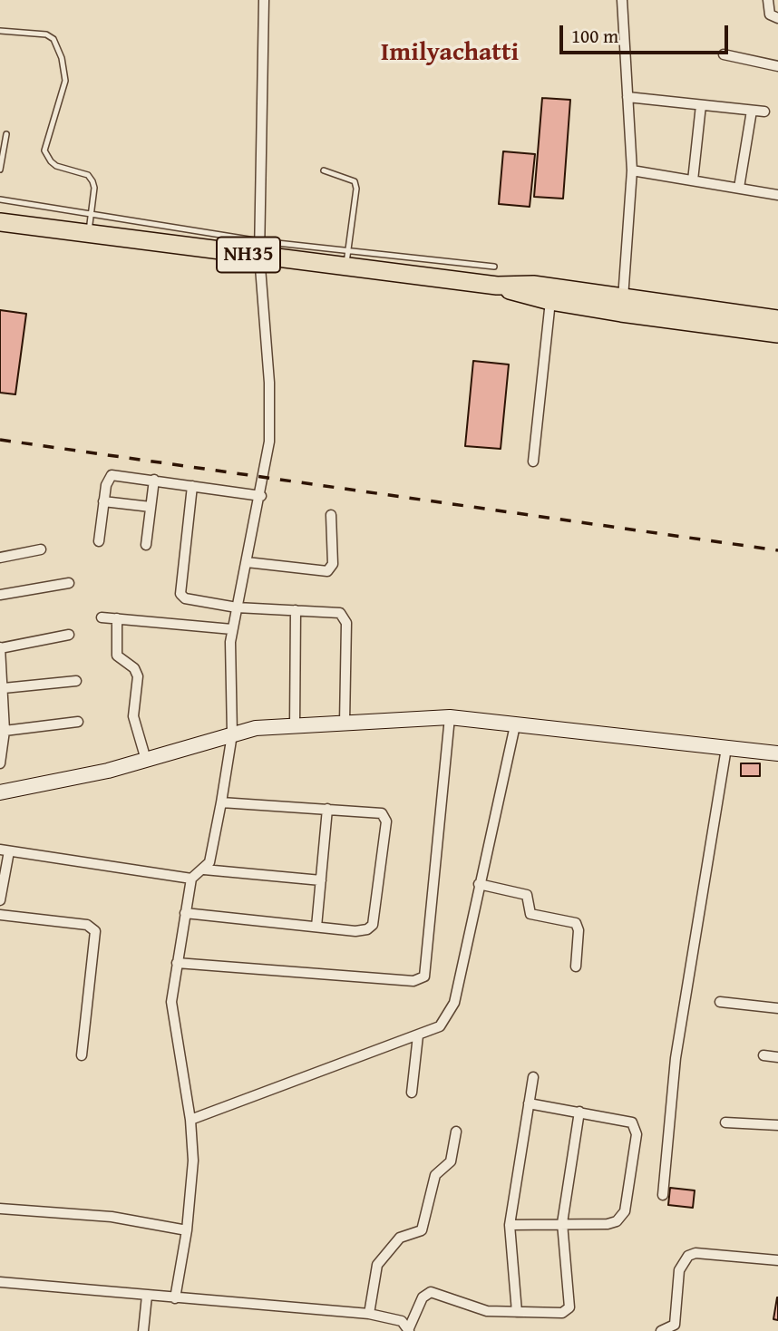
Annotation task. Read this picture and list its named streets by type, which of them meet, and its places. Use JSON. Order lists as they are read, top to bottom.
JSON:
{
  "streets": {
    "highway": ["NH35"]
  },
  "districts": ["Imilyachatti"],
  "scale_bar": "100 m"
}
